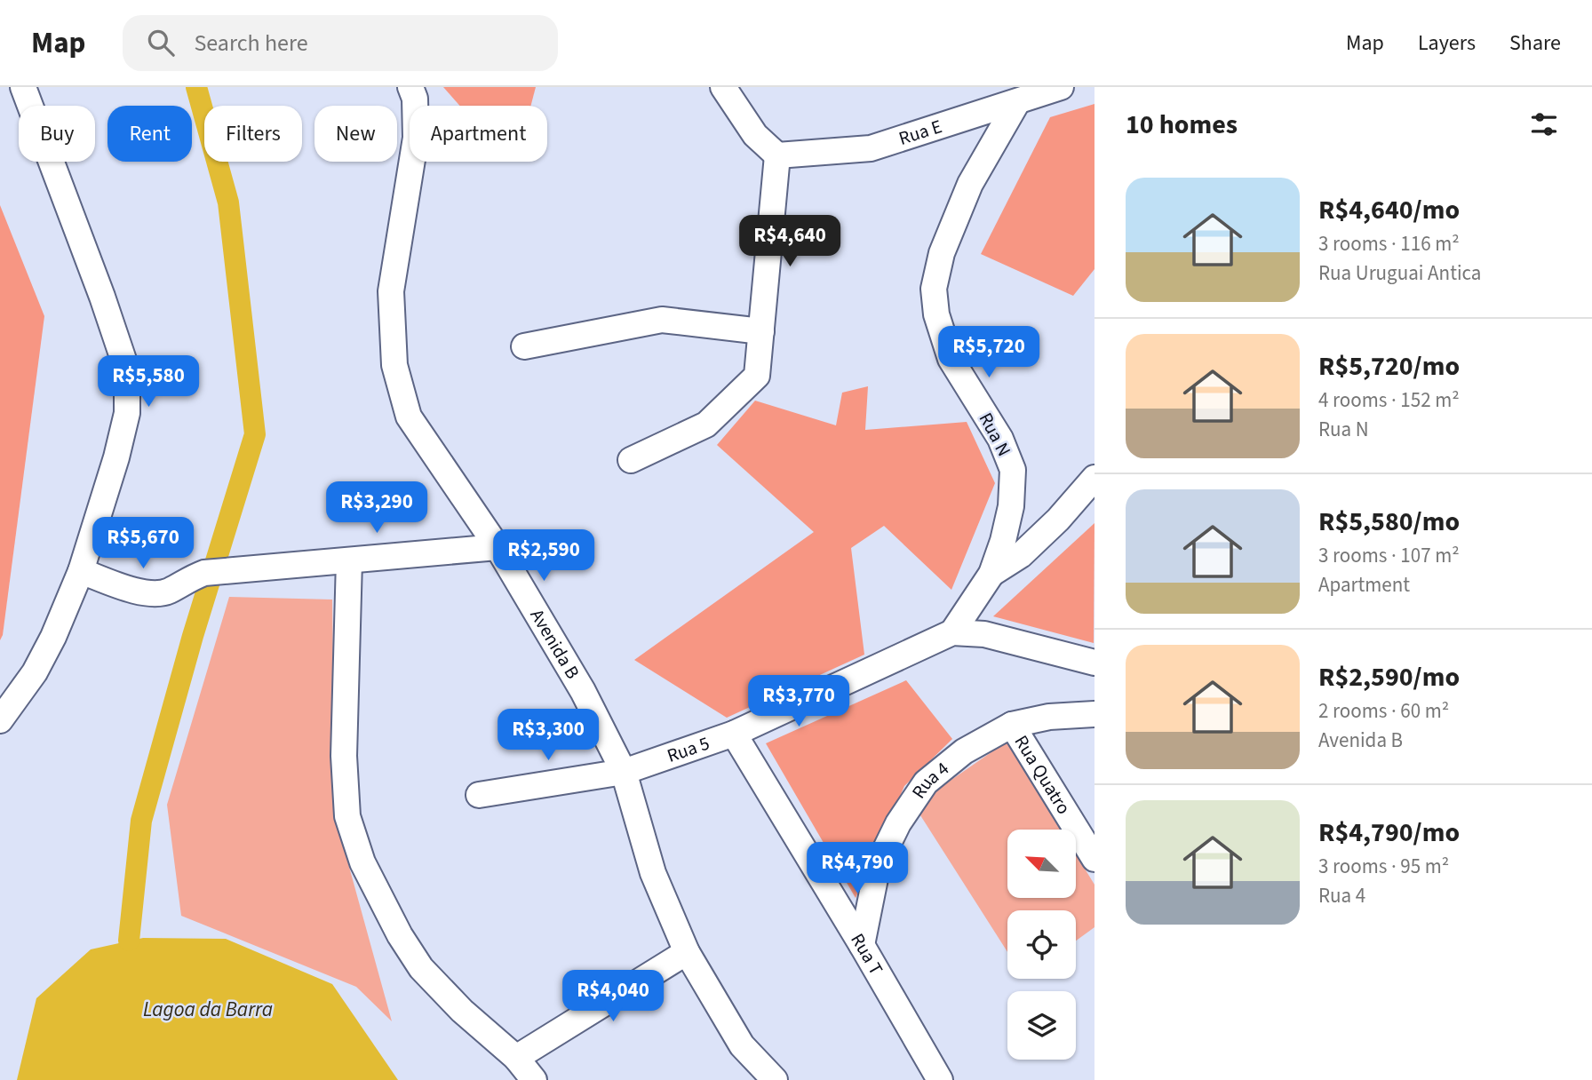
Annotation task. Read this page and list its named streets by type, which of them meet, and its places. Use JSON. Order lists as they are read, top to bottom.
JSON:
{
  "streets": {
    "street": [
      "Rua E",
      "Rua N",
      "Avenida B",
      "Rua 5",
      "Rua Quatro",
      "Rua 4",
      "Rua T"
    ]
  },
  "crossings": [
    ["Rua E", "Rua N"],
    ["Rua N", "Rua 5"],
    ["Avenida B", "Rua 5"],
    ["Rua 5", "Rua T"],
    ["Rua Quatro", "Rua 4"],
    ["Rua 4", "Rua T"]
  ],
  "water": ["Lagoa da Barra"],
  "north": "top left",
  "page": {
    "header": "Map",
    "search": "Search here",
    "nav": ["Map", "Layers", "Share"],
    "heading": "10 homes",
    "chip": [
      "Buy",
      "Rent",
      "Filters",
      "New",
      "Apartment"
    ],
    "list": [
      {
        "name": "R$4,640/mo",
        "note": "3 rooms · 116 m² · Rua Uruguai Antica"
      },
      {
        "name": "R$5,720/mo",
        "note": "4 rooms · 152 m² · Rua N"
      },
      {
        "name": "R$5,580/mo",
        "note": "3 rooms · 107 m² · Apartment"
      },
      {
        "name": "R$2,590/mo",
        "note": "2 rooms · 60 m² · Avenida B"
      },
      {
        "name": "R$4,790/mo",
        "note": "3 rooms · 95 m² · Rua 4"
      }
    ],
    "price": [
      "R$4,640",
      "R$5,720",
      "R$5,580",
      "R$3,290",
      "R$5,670",
      "R$2,590",
      "R$3,770",
      "R$3,300",
      "R$4,790",
      "R$4,040"
    ]
  }
}
